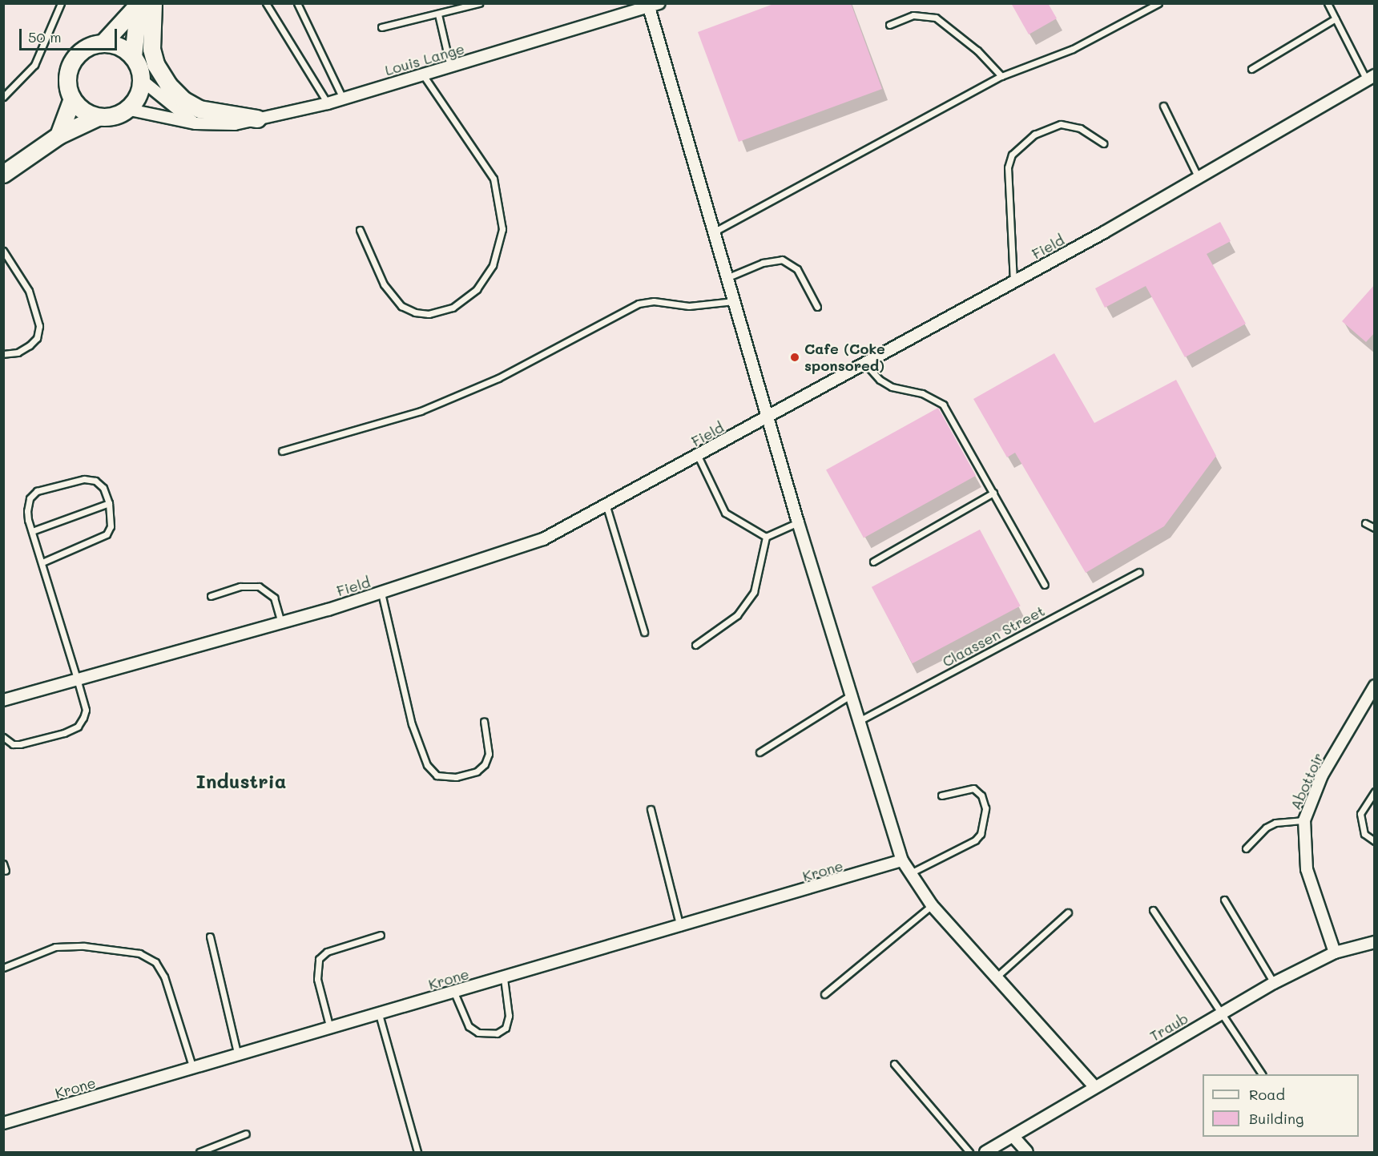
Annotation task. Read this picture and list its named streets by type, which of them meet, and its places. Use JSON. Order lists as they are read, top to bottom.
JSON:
{
  "streets": {
    "street": [
      "Louis Lange",
      "Field",
      "Abottoir",
      "Krone",
      "Traub"
    ],
    "lane": ["Claassen Street"]
  },
  "crossings": [
    ["Abottoir", "Traub"]
  ],
  "districts": ["Industria"],
  "places": ["Cafe (Coke sponsored)"],
  "legend": ["Road", "Building"],
  "scale_bar": "50 m"
}
